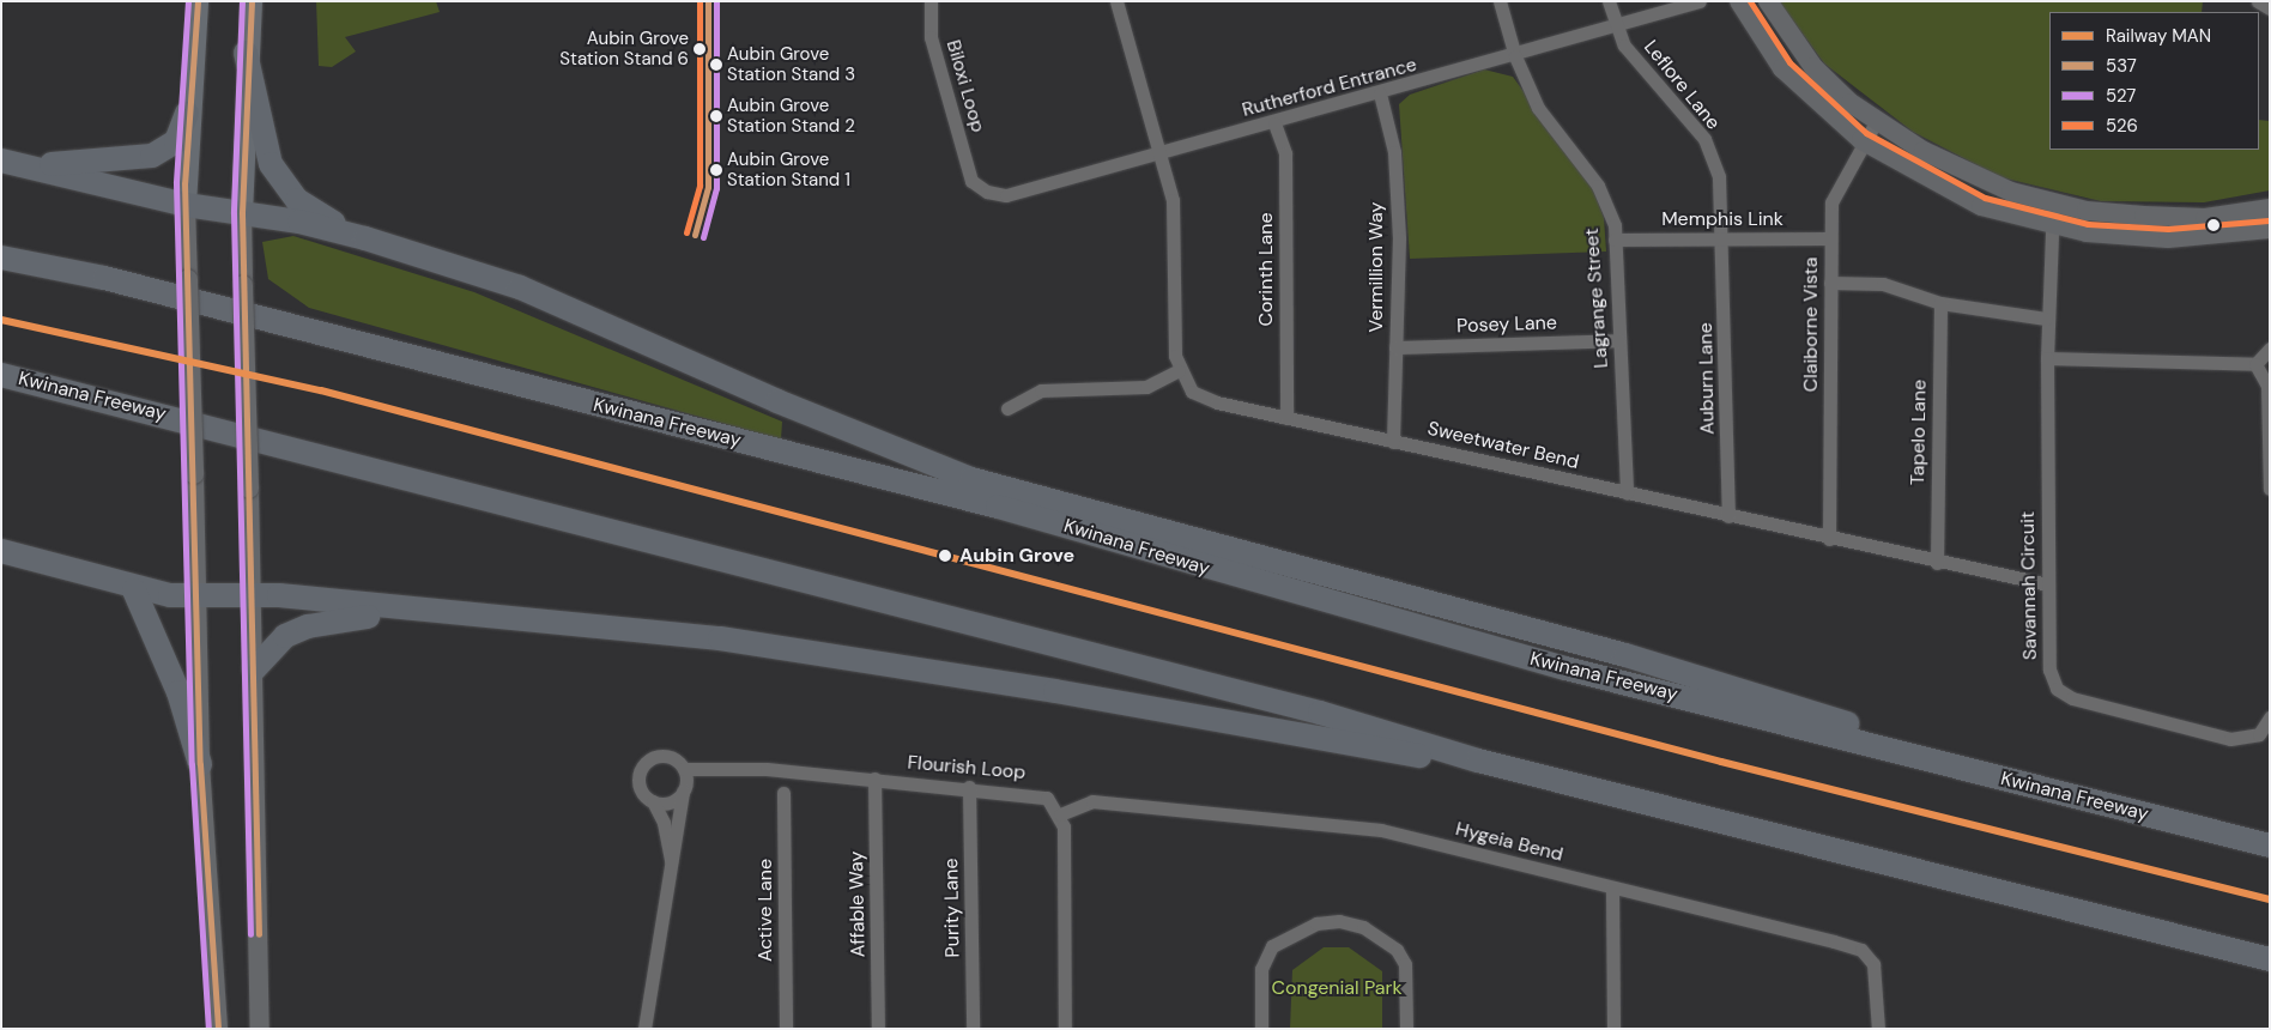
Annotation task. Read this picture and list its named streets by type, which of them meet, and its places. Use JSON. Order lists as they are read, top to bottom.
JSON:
{
  "streets": {
    "highway": ["Kwinana Freeway"],
    "street": [
      "Leflore Lane",
      "Biloxi Loop",
      "Rutherford Entrance",
      "Memphis Link",
      "Vermillion Way",
      "Corinth Lane",
      "Lagrange Street",
      "Posey Lane",
      "Claiborne Vista",
      "Auburn Lane",
      "Tapelo Lane",
      "Sweetwater Bend",
      "Savannah Circuit",
      "Flourish Loop",
      "Hygeia Bend",
      "Affable Way",
      "Purity Lane",
      "Active Lane"
    ]
  },
  "crossings": [
    ["Leflore Lane", "Rutherford Entrance"],
    ["Leflore Lane", "Memphis Link"],
    ["Leflore Lane", "Auburn Lane"],
    ["Biloxi Loop", "Rutherford Entrance"],
    ["Rutherford Entrance", "Vermillion Way"],
    ["Rutherford Entrance", "Corinth Lane"],
    ["Rutherford Entrance", "Lagrange Street"],
    ["Memphis Link", "Lagrange Street"],
    ["Memphis Link", "Claiborne Vista"],
    ["Memphis Link", "Auburn Lane"],
    ["Vermillion Way", "Posey Lane"],
    ["Vermillion Way", "Sweetwater Bend"],
    ["Corinth Lane", "Sweetwater Bend"],
    ["Lagrange Street", "Posey Lane"],
    ["Lagrange Street", "Sweetwater Bend"],
    ["Claiborne Vista", "Sweetwater Bend"],
    ["Auburn Lane", "Sweetwater Bend"],
    ["Tapelo Lane", "Sweetwater Bend"],
    ["Sweetwater Bend", "Savannah Circuit"],
    ["Flourish Loop", "Hygeia Bend"],
    ["Flourish Loop", "Affable Way"],
    ["Flourish Loop", "Purity Lane"]
  ],
  "parks": ["Congenial Park"],
  "places": [
    "Aubin Grove Station Stand 6",
    "Aubin Grove Station Stand 3",
    "Aubin Grove Station Stand 2",
    "Aubin Grove Station Stand 1",
    "Aubin Grove"
  ],
  "lines": [
    "transit line 537",
    "transit line 527",
    "transit line 526",
    "rail line MAN"
  ],
  "legend": [
    "Railway MAN",
    "537",
    "527",
    "526"
  ]
}
